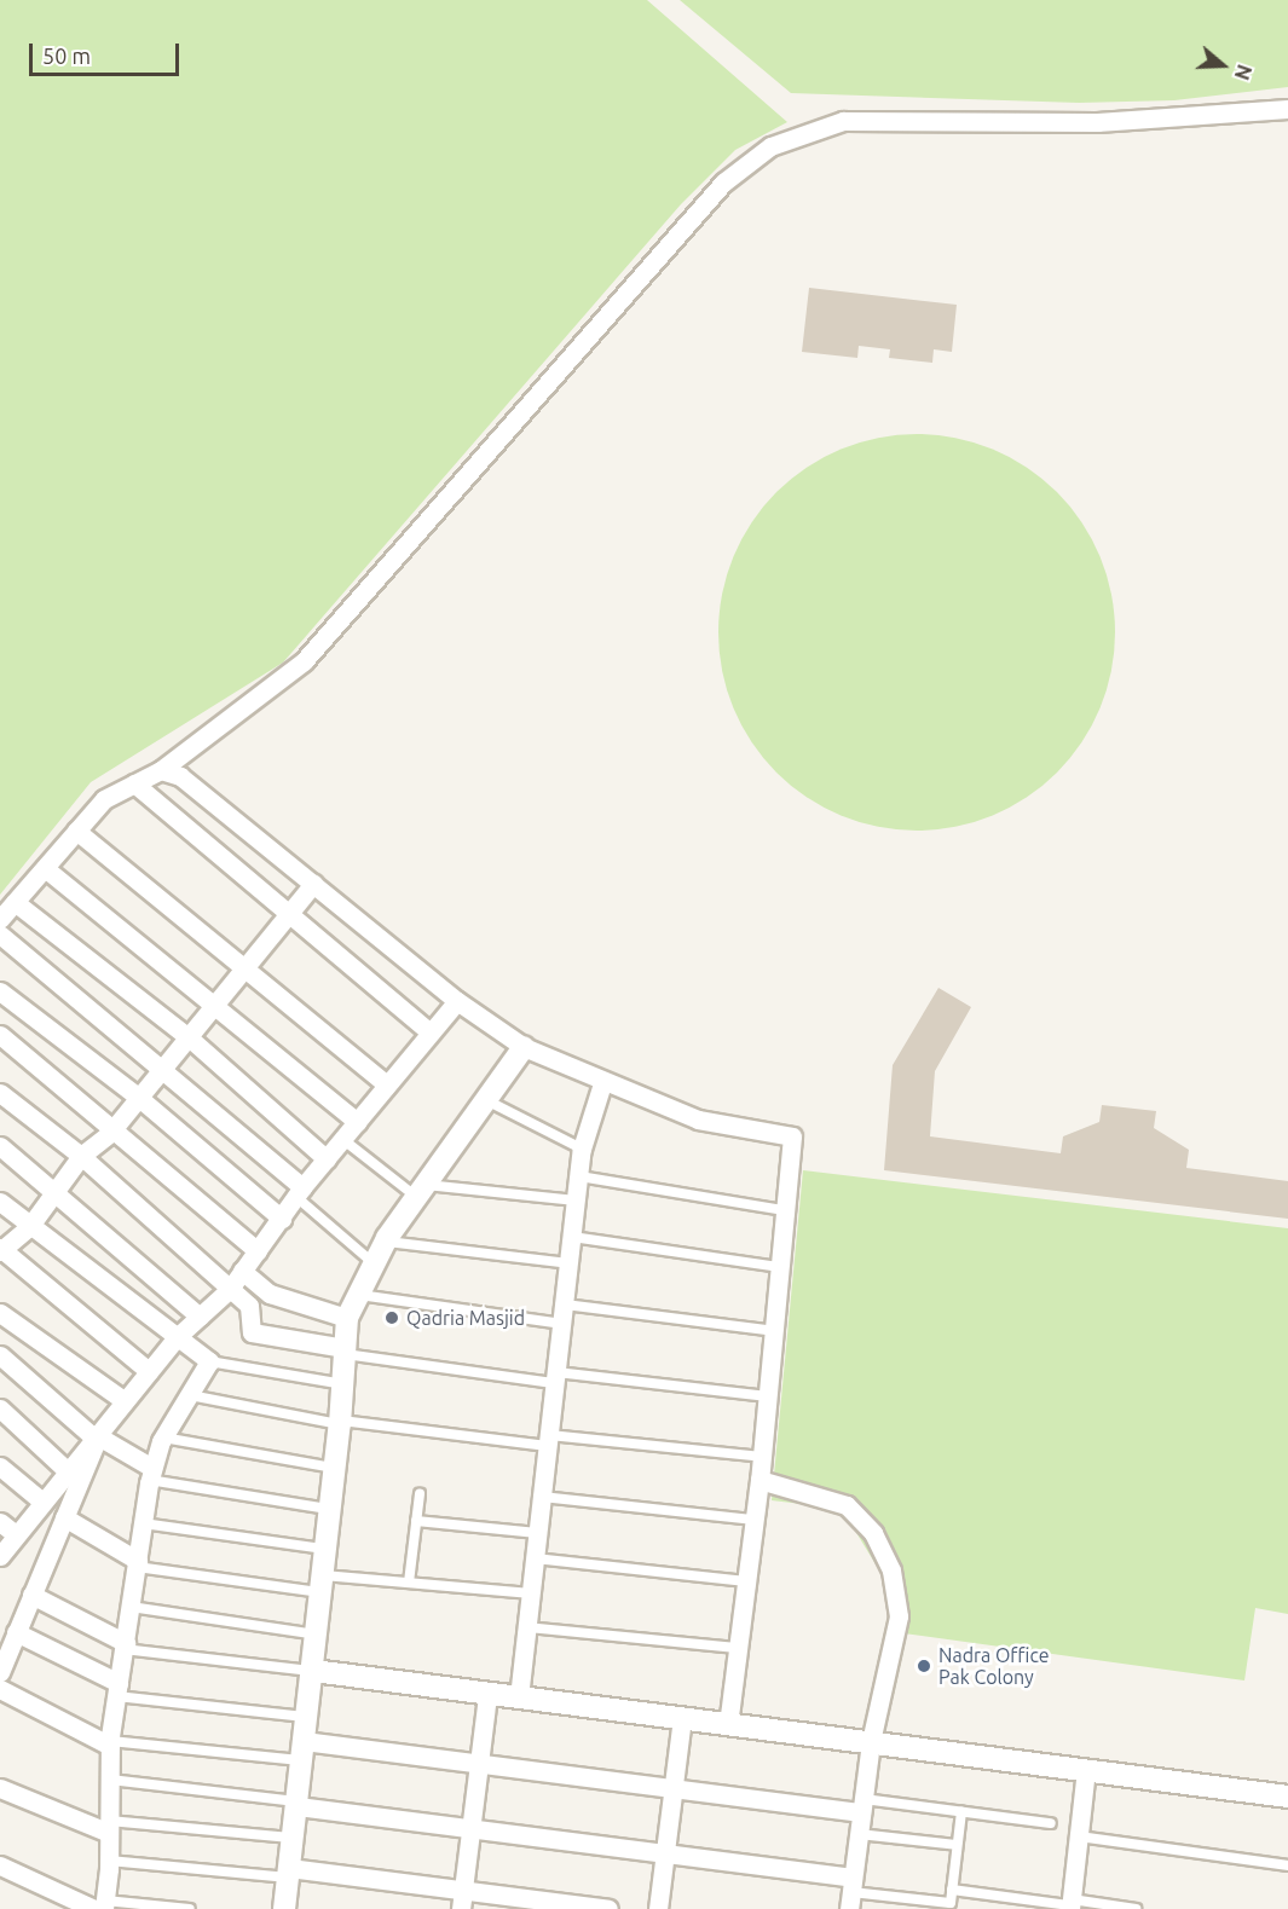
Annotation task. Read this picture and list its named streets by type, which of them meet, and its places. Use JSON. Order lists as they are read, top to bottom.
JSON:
{
  "places": ["Qadria Masjid", "Nadra Office Pak Colony"],
  "scale_bar": "50 m",
  "north": "right"
}
